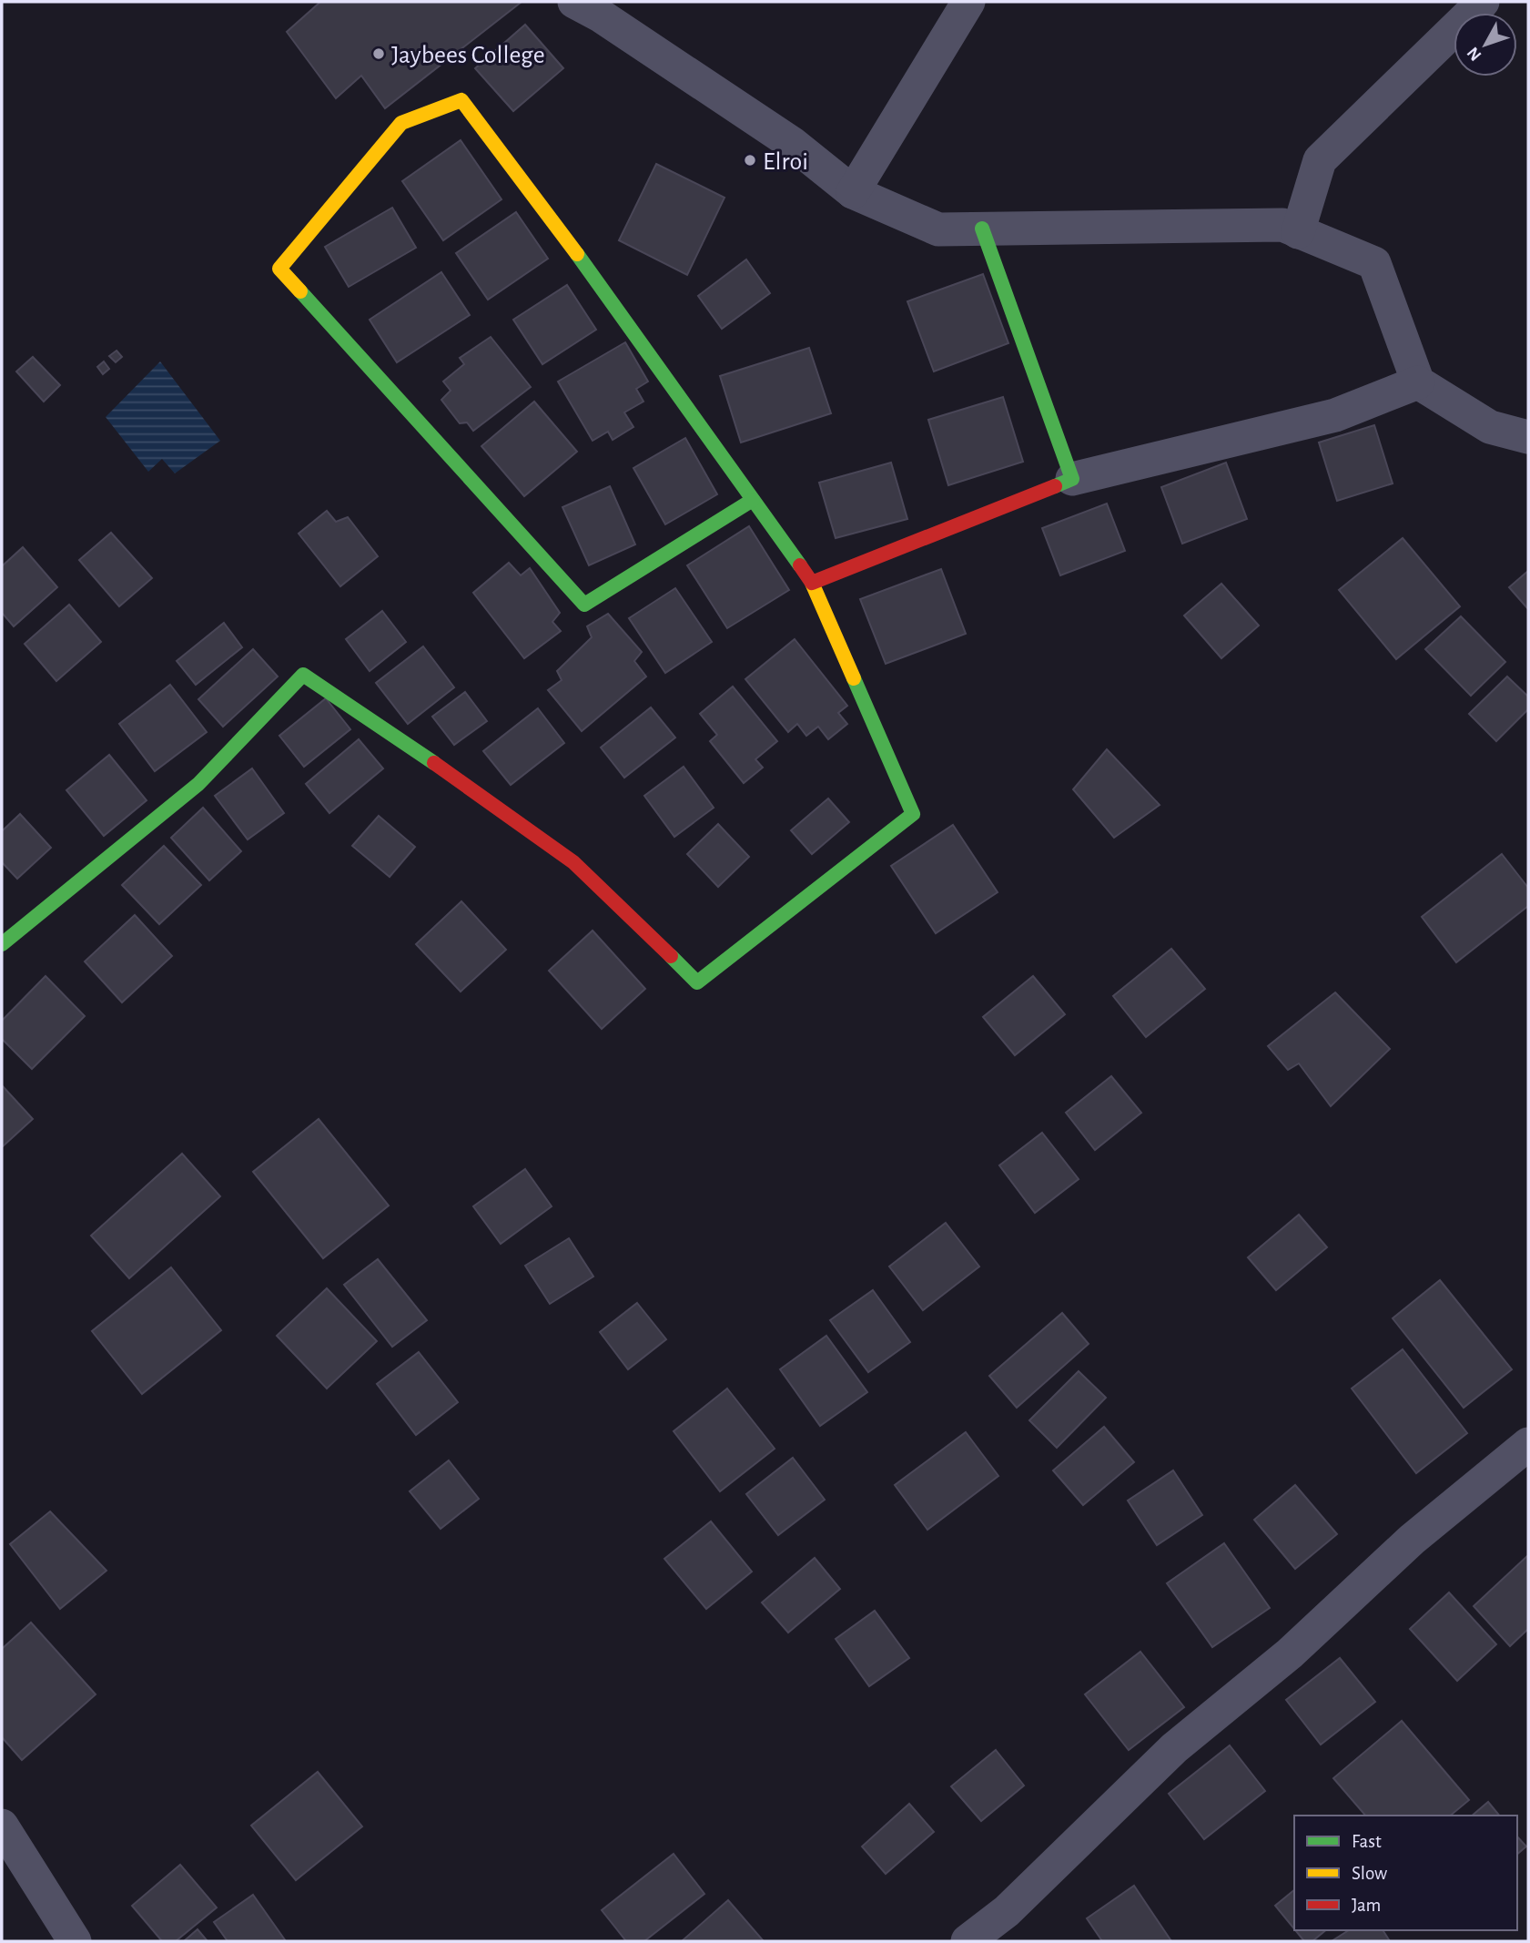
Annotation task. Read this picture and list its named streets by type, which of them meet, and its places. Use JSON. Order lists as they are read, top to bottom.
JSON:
{
  "places": ["Jaybees College", "Elroi"],
  "legend": ["Fast", "Slow", "Jam"],
  "north": "bottom left"
}
